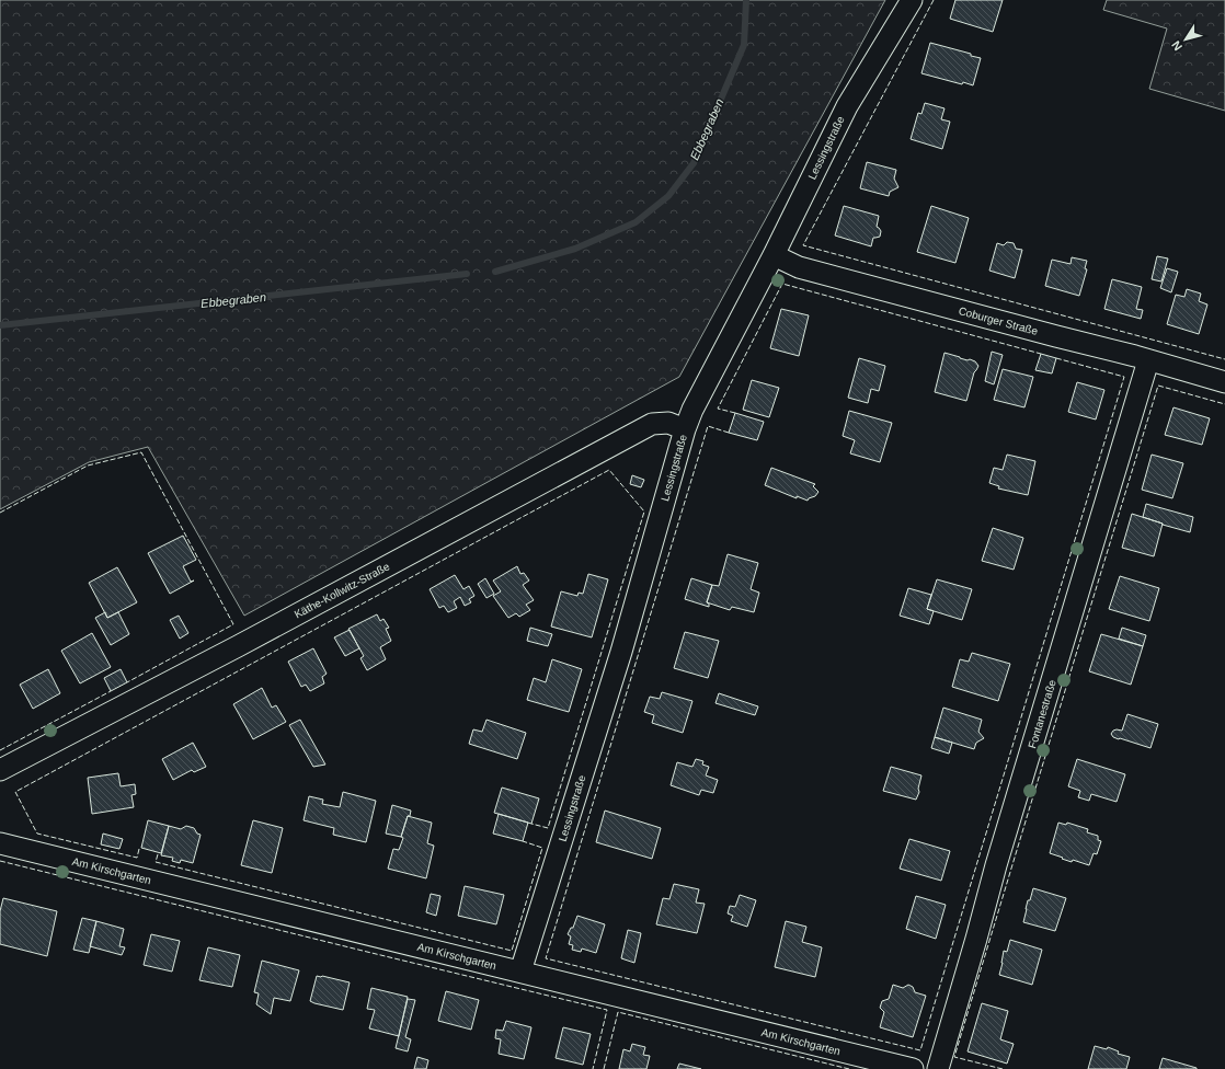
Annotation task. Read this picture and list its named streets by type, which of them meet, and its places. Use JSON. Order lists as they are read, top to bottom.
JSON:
{
  "streets": {
    "street": [
      "Lessingstraße",
      "Coburger Straße",
      "Käthe-Kollwitz-Straße",
      "Fontanestraße",
      "Am Kirschgarten"
    ]
  },
  "crossings": [
    ["Lessingstraße", "Coburger Straße"],
    ["Lessingstraße", "Käthe-Kollwitz-Straße"],
    ["Lessingstraße", "Am Kirschgarten"],
    ["Coburger Straße", "Fontanestraße"]
  ],
  "water": ["Ebbegraben"],
  "north": "bottom left"
}
